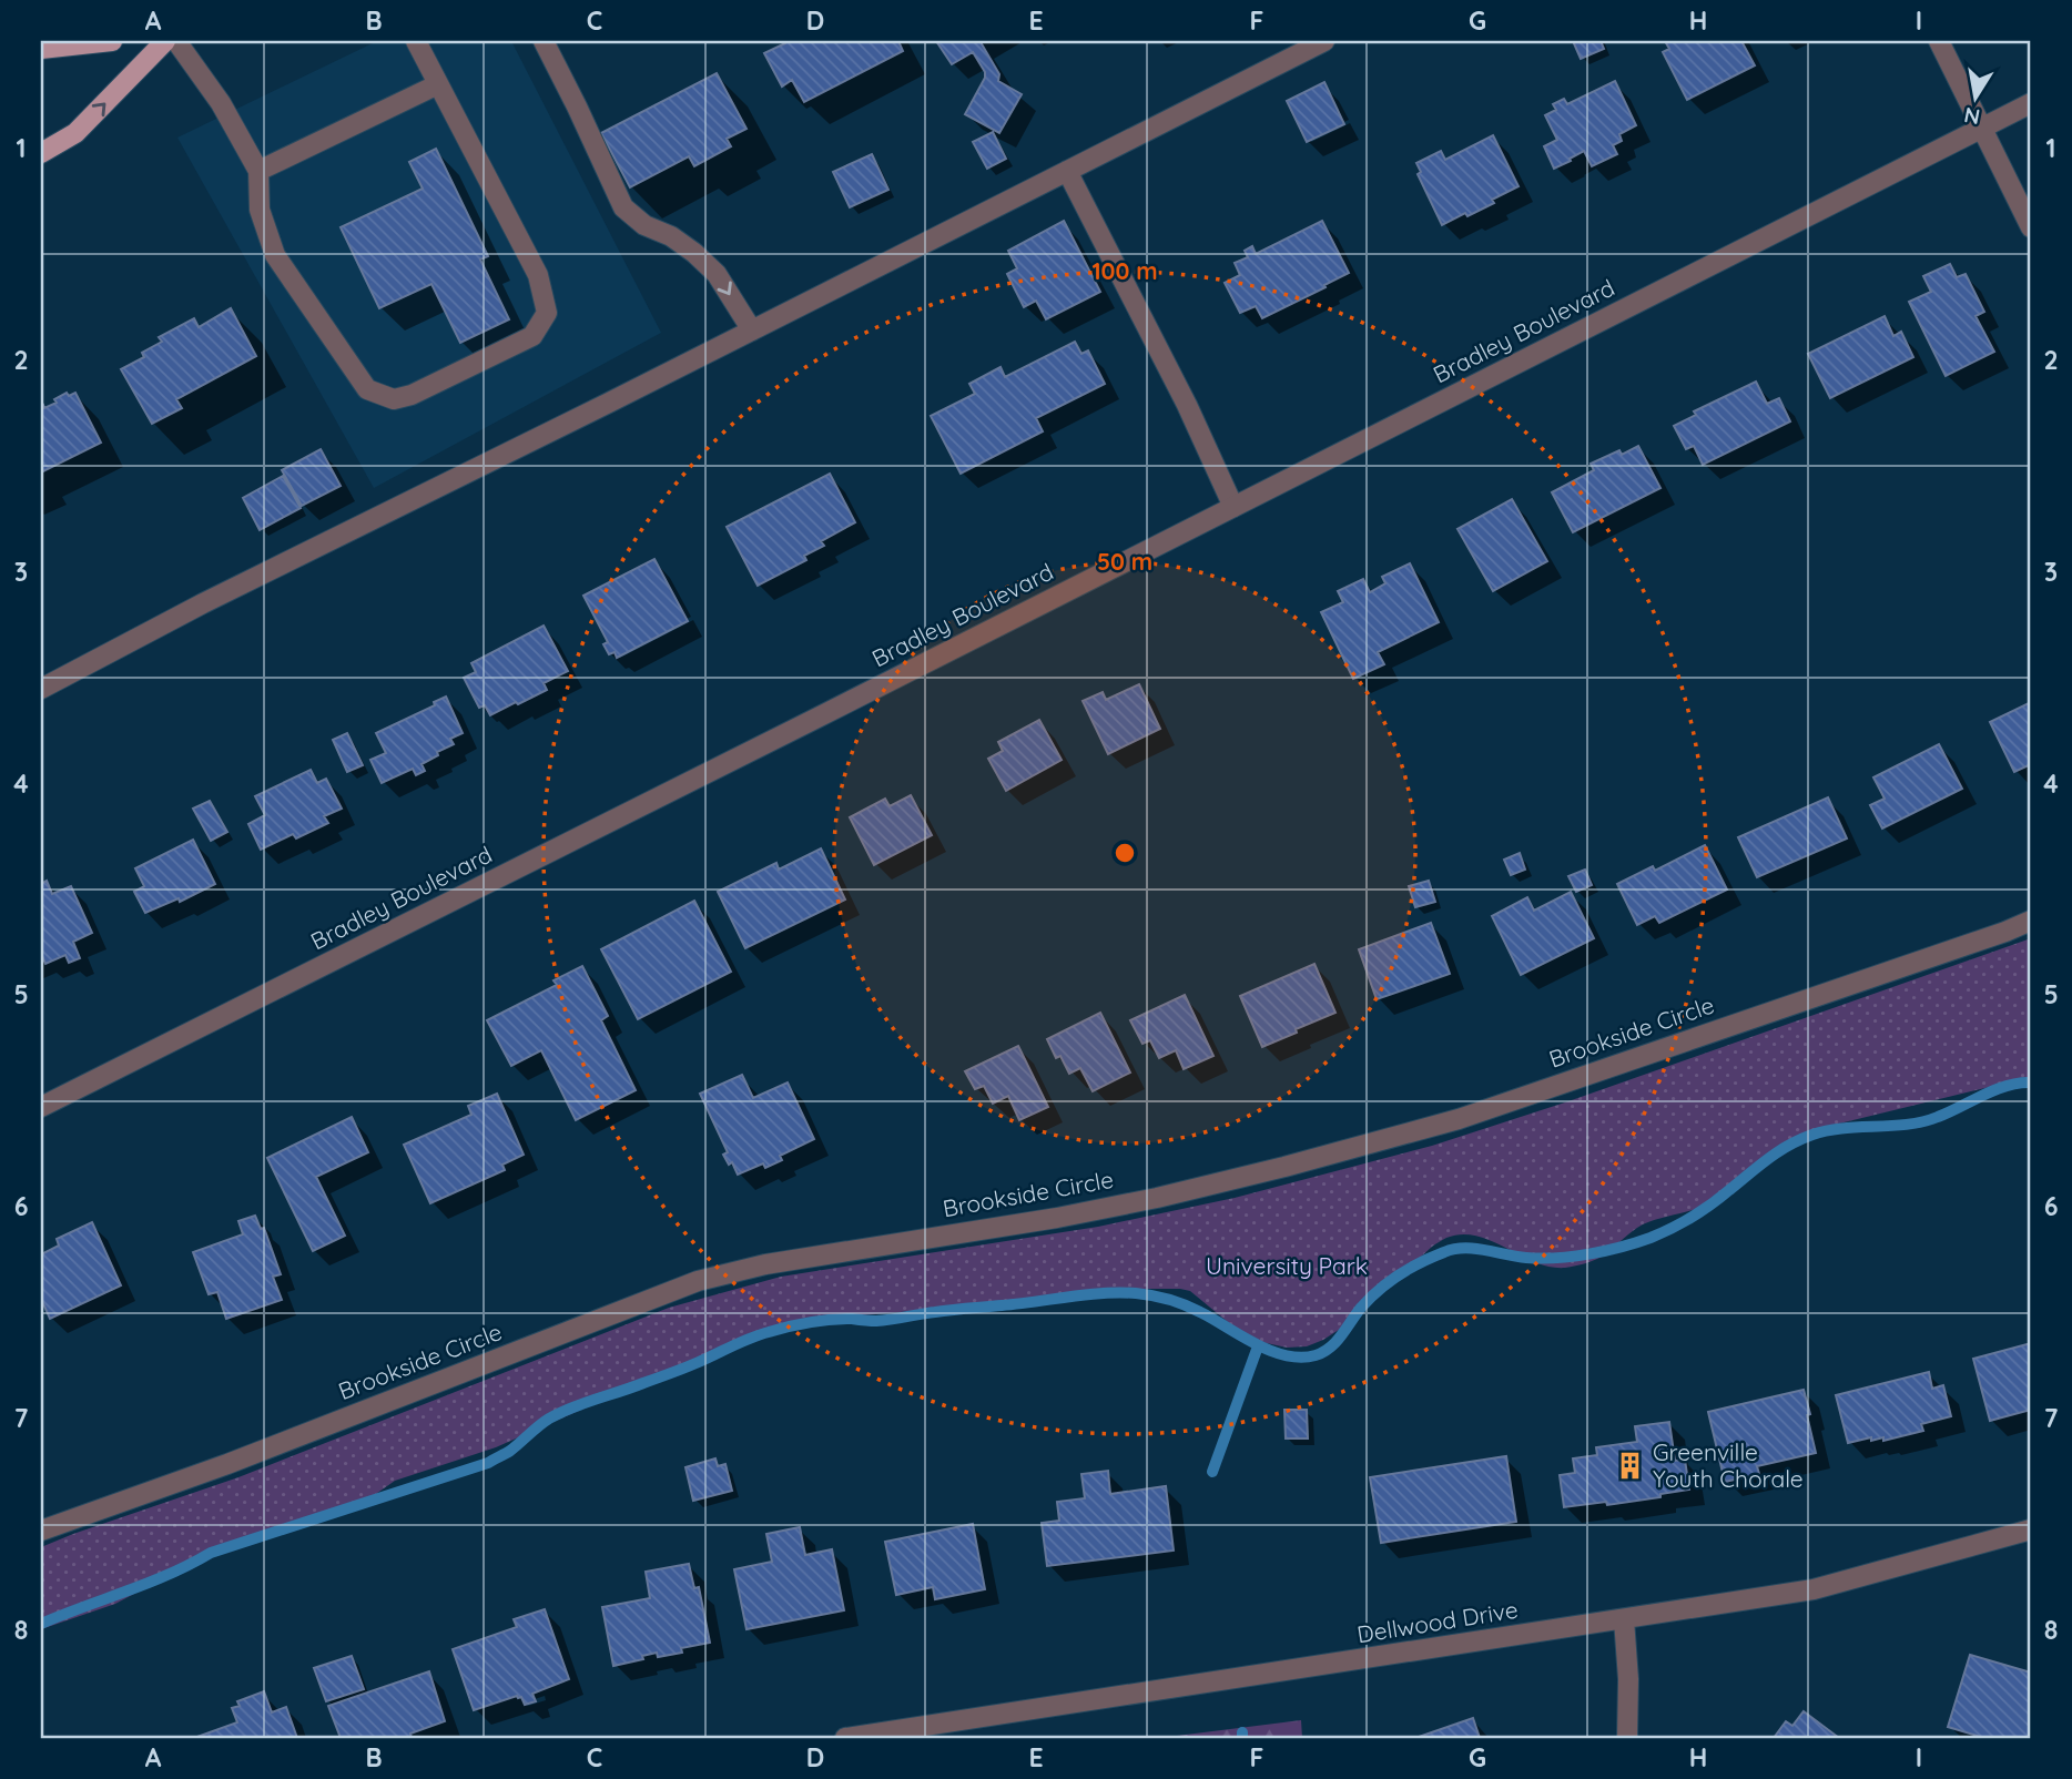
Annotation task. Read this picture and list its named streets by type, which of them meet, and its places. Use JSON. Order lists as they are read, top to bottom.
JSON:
{
  "streets": {
    "street": ["Bradley Boulevard", "Brookside Circle", "Dellwood Drive"]
  },
  "parks": ["University Park"],
  "places": {
    "building": ["Greenville Youth Chorale"]
  },
  "north": "bottom",
  "grid": {
    "columns": [
      "A",
      "B",
      "C",
      "D",
      "E",
      "F",
      "G",
      "H",
      "I"
    ],
    "rows": [
      "1",
      "2",
      "3",
      "4",
      "5",
      "6",
      "7",
      "8"
    ]
  },
  "rings": ["100 m", "50 m"]
}
